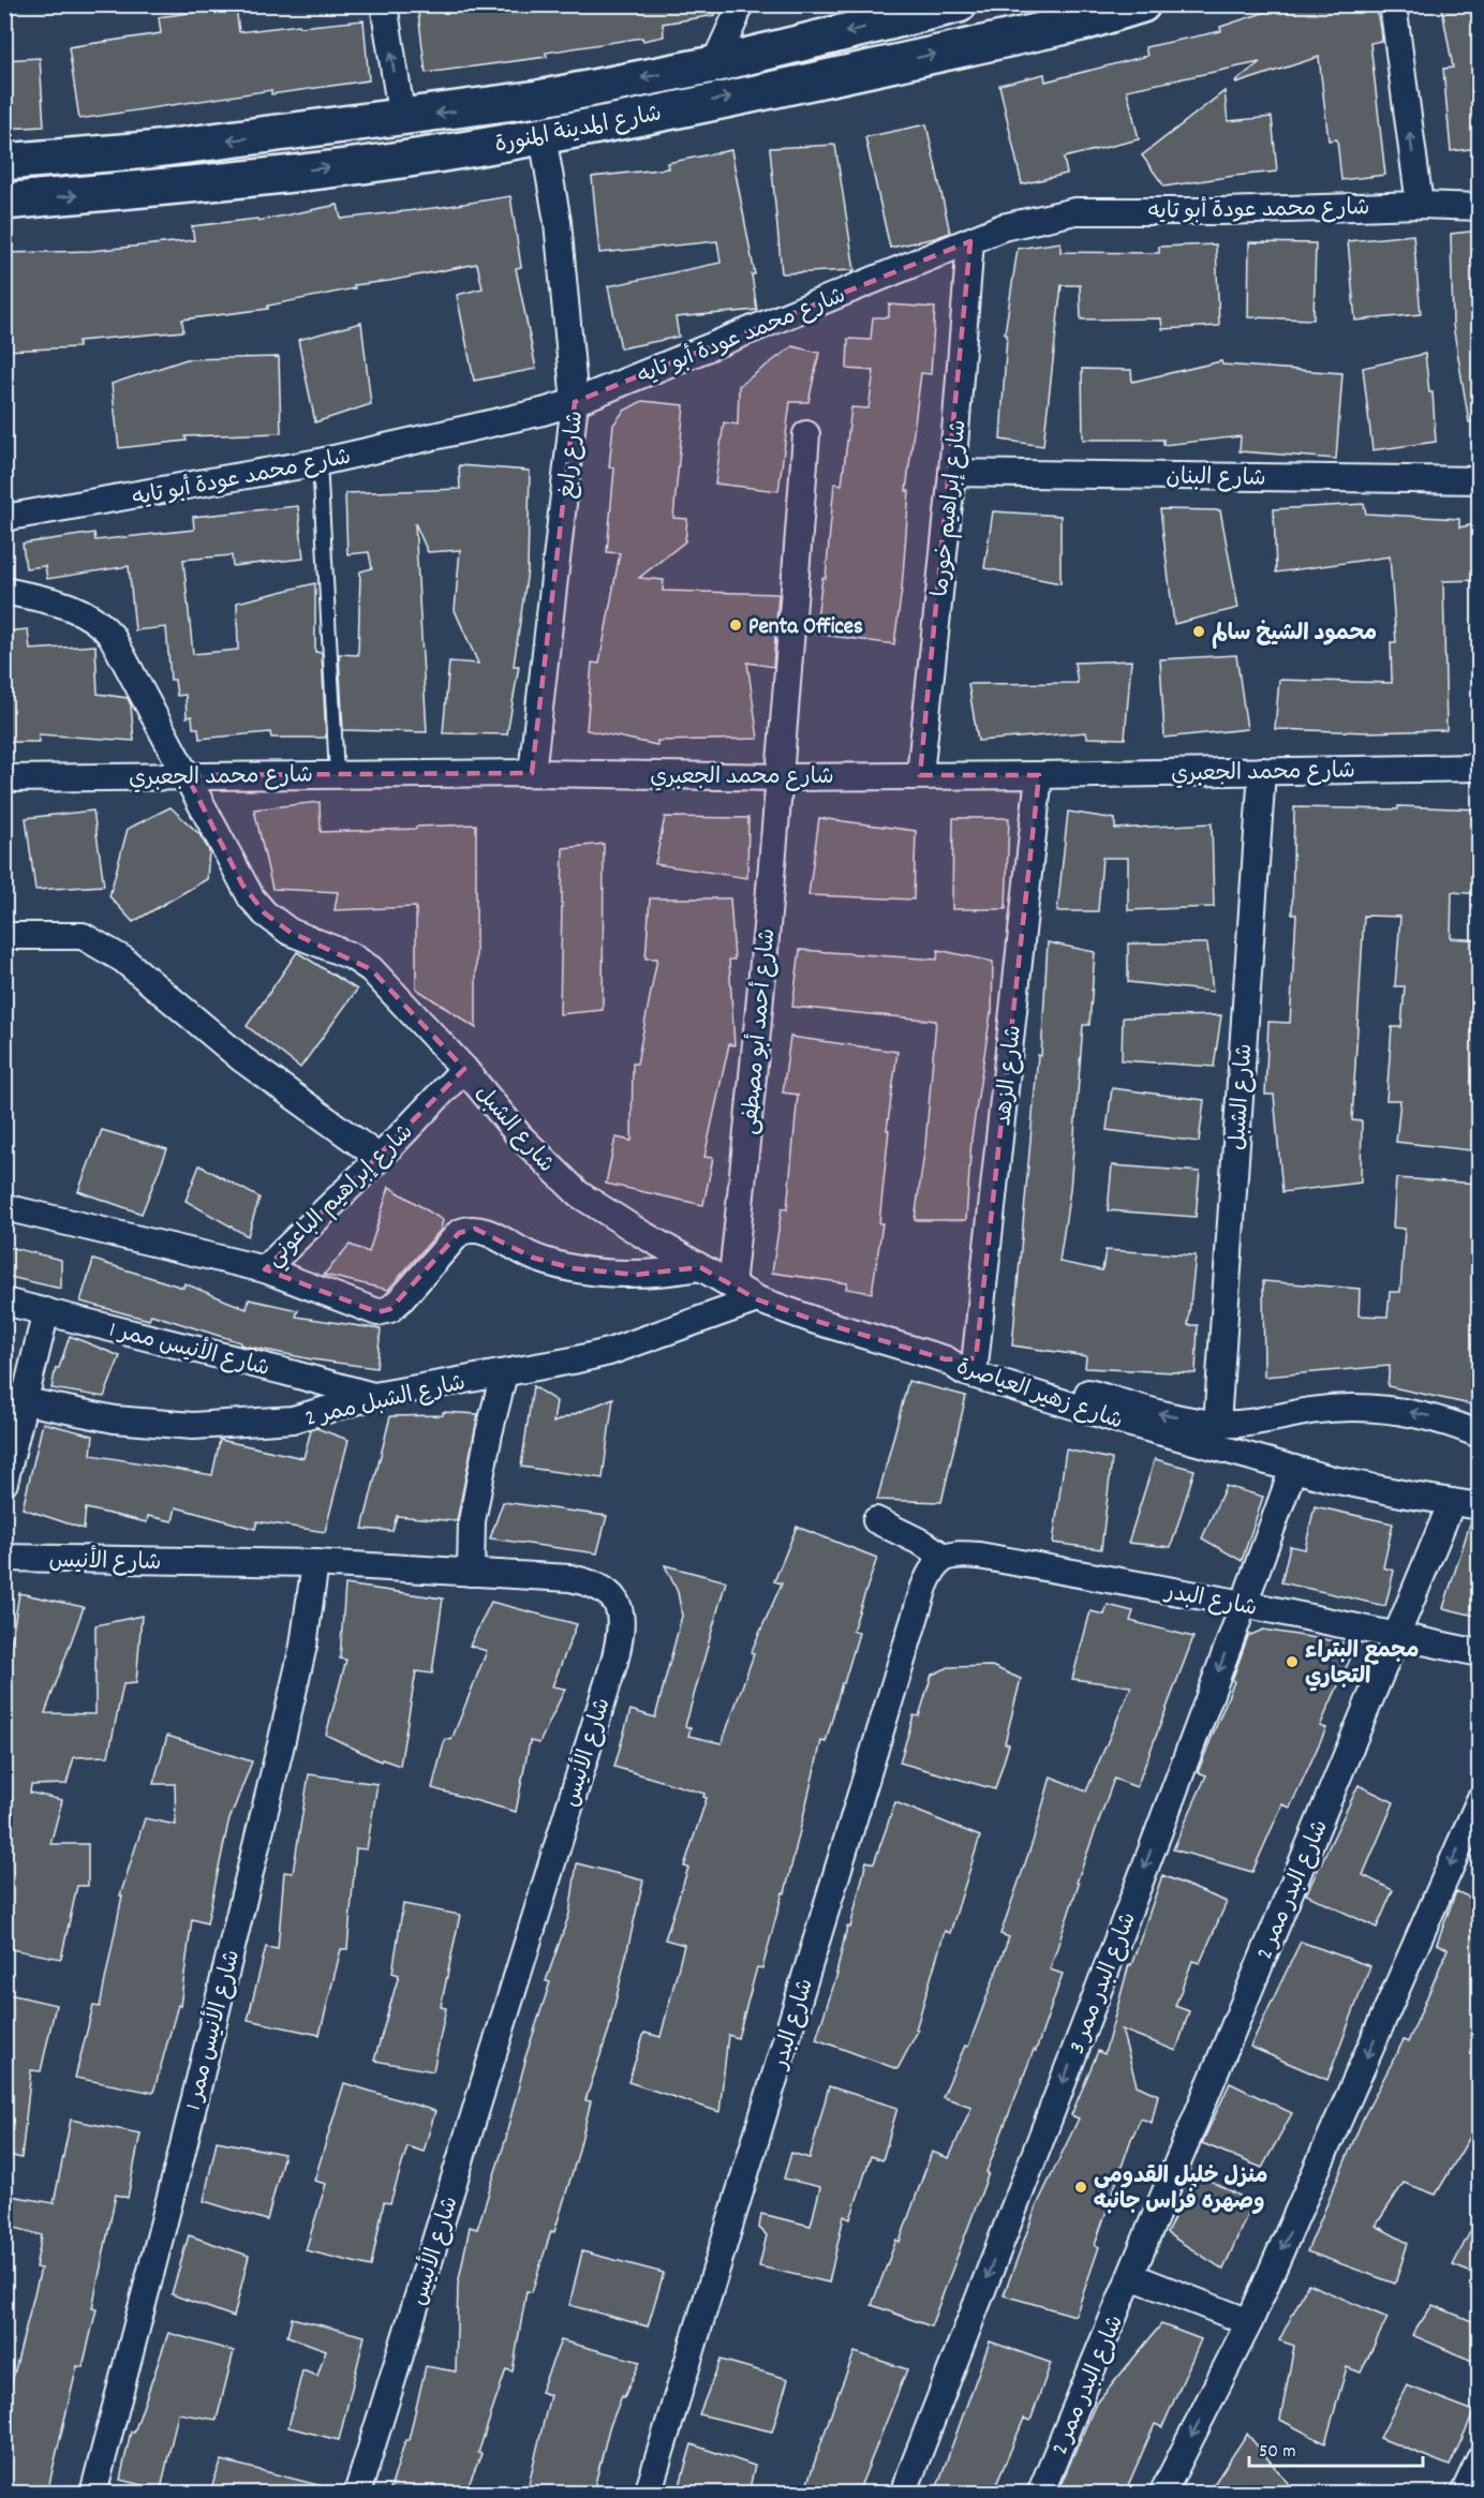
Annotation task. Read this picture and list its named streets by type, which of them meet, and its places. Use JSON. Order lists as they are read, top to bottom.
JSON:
{
  "streets": {
    "main road": ["شارع المدينة المنورة"],
    "street": [
      "شارع محمد عودة أبو تايه",
      "شارع رابغ",
      "شارع البنان",
      "شارع إبراهيم خورما",
      "شارع محمد الجعبري",
      "شارع أحمد أبو مصطفى",
      "شارع الزهد",
      "شارع الشبل",
      "شارع إبراهيم الباعوني",
      "شارع الأنيس ممر 1",
      "شارع زهير العياصرة",
      "شارع الشبل ممر 2",
      "شارع الأنيس",
      "شارع البدر",
      "شارع البدر ممر 2",
      "شارع البدر ممر 3"
    ]
  },
  "crossings": [
    ["شارع المدينة المنورة", "شارع رابغ"],
    ["شارع محمد عودة أبو تايه", "شارع رابغ"],
    ["شارع محمد عودة أبو تايه", "شارع إبراهيم خورما"],
    ["شارع رابغ", "شارع محمد الجعبري"],
    ["شارع البنان", "شارع إبراهيم خورما"],
    ["شارع إبراهيم خورما", "شارع محمد الجعبري"],
    ["شارع محمد الجعبري", "شارع أحمد أبو مصطفى"],
    ["شارع محمد الجعبري", "شارع الزهد"],
    ["شارع محمد الجعبري", "شارع الشبل"],
    ["شارع أحمد أبو مصطفى", "شارع الشبل"],
    ["شارع الزهد", "شارع زهير العياصرة"],
    ["شارع الشبل", "شارع إبراهيم الباعوني"],
    ["شارع الشبل", "شارع زهير العياصرة"],
    ["شارع الشبل", "شارع الشبل ممر 2"],
    ["شارع الأنيس ممر 1", "شارع الشبل ممر 2"],
    ["شارع الأنيس ممر 1", "شارع الأنيس"],
    ["شارع زهير العياصرة", "شارع البدر ممر 2"],
    ["شارع زهير العياصرة", "شارع البدر ممر 3"],
    ["شارع البدر", "شارع البدر ممر 2"],
    ["شارع البدر", "شارع البدر ممر 3"]
  ],
  "one_way": ["شارع البدر ممر 3"],
  "places": [
    "Penta Offices",
    "محمود الشيخ سالم",
    "مجمع البتراء التجاري",
    "منزل خليل القدومي وصهره فراس جانبه"
  ],
  "scale_bar": "50 m"
}
